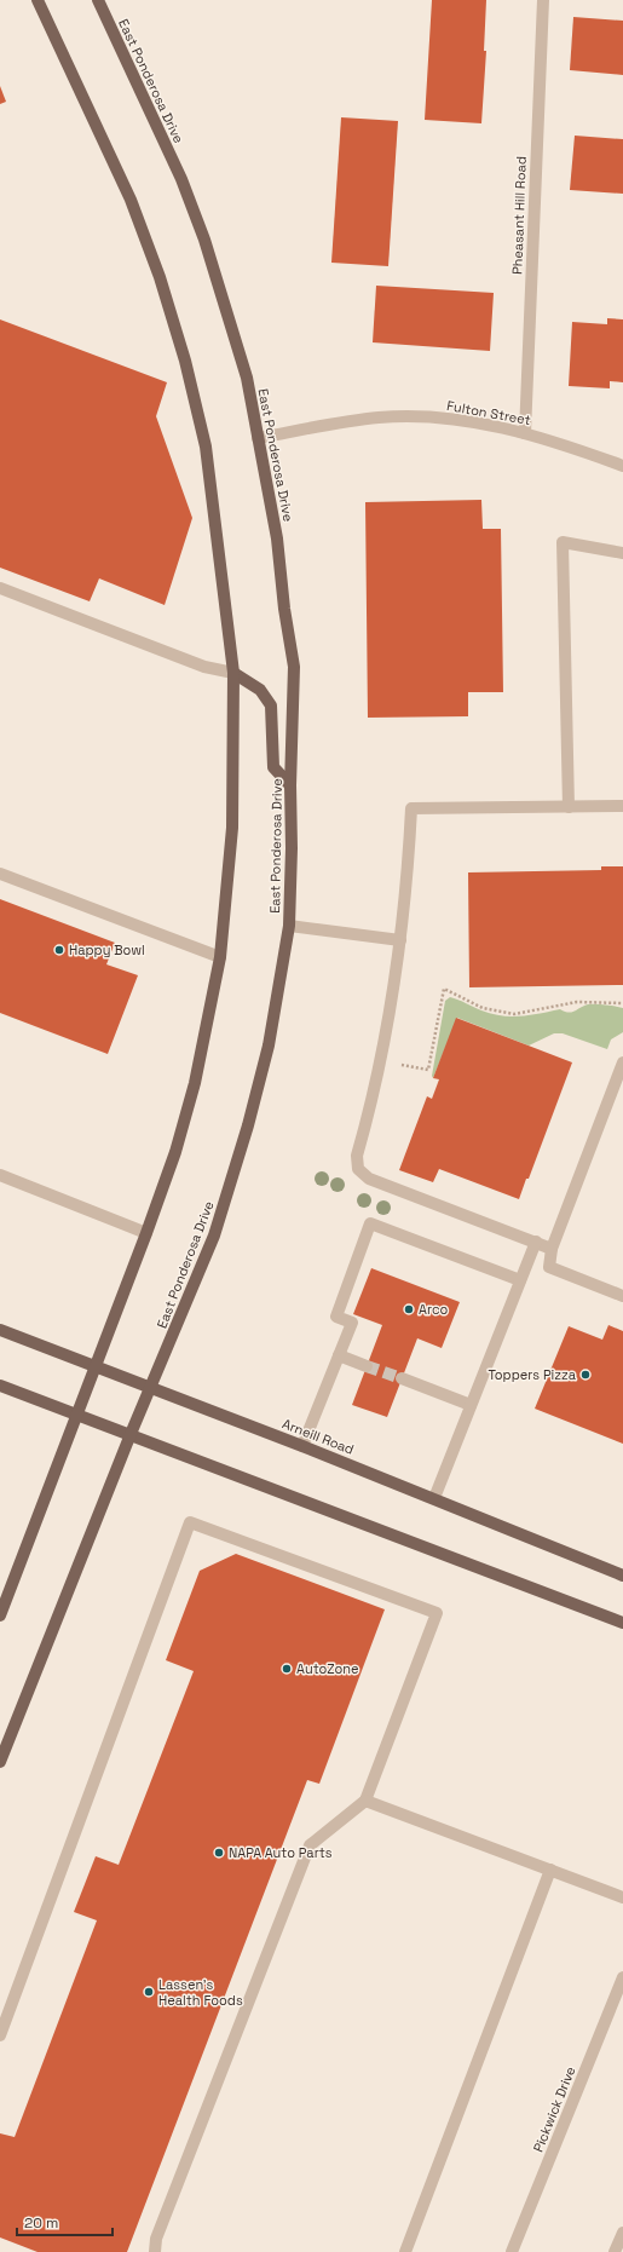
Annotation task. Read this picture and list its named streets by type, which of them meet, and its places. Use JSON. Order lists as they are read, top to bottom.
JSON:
{
  "streets": {
    "main road": ["East Ponderosa Drive", "Arneill Road"],
    "street": ["Pheasant Hill Road", "Fulton Street", "Pickwick Drive"]
  },
  "crossings": [
    ["East Ponderosa Drive", "Fulton Street"],
    ["East Ponderosa Drive", "Arneill Road"],
    ["Pheasant Hill Road", "Fulton Street"]
  ],
  "places": [
    "Happy Bowl",
    "Arco",
    "Toppers Pizza",
    "AutoZone",
    "NAPA Auto Parts",
    "Lassen's Health Foods"
  ],
  "scale_bar": "20 m"
}
